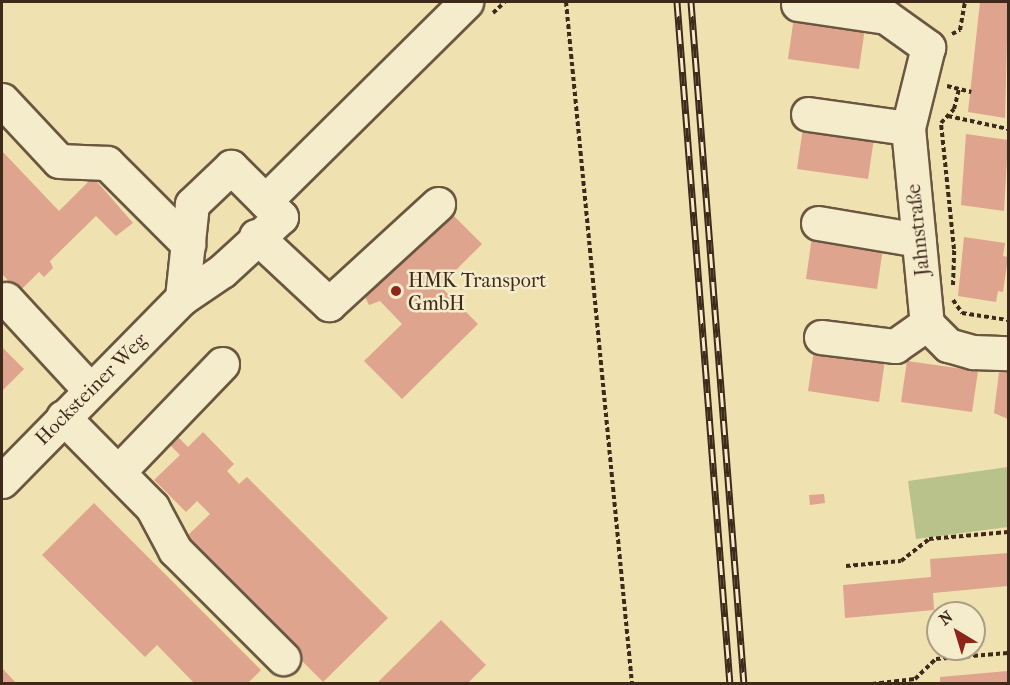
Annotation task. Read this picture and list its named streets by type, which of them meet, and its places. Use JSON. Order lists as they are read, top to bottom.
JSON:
{
  "streets": {
    "street": ["Jahnstraße", "Hocksteiner Weg"]
  },
  "places": ["HMK Transport GmbH"],
  "north": "top left"
}
